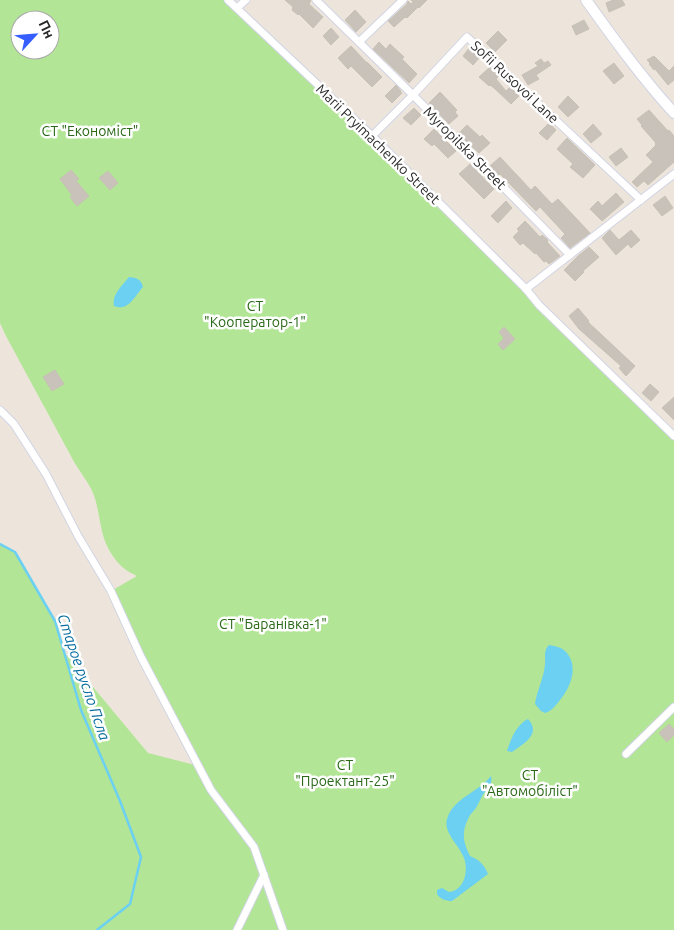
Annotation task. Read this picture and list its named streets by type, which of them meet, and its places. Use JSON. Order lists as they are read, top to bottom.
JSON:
{
  "streets": {
    "street": ["Sofii Rusovoi Lane", "Marii Pryimachenko Street", "Myropilska Street"]
  },
  "crossings": [
    ["Sofii Rusovoi Lane", "Marii Pryimachenko Street"],
    ["Sofii Rusovoi Lane", "Myropilska Street"]
  ],
  "water": ["Старое русло Псла"],
  "parks": [
    "СТ \"Економіст\"",
    "СТ \"Кооператор-1\"",
    "СТ \"Баранівка-1\"",
    "СТ \"Проектант-25\"",
    "СТ \"Автомобіліст\""
  ],
  "north": "top right"
}
